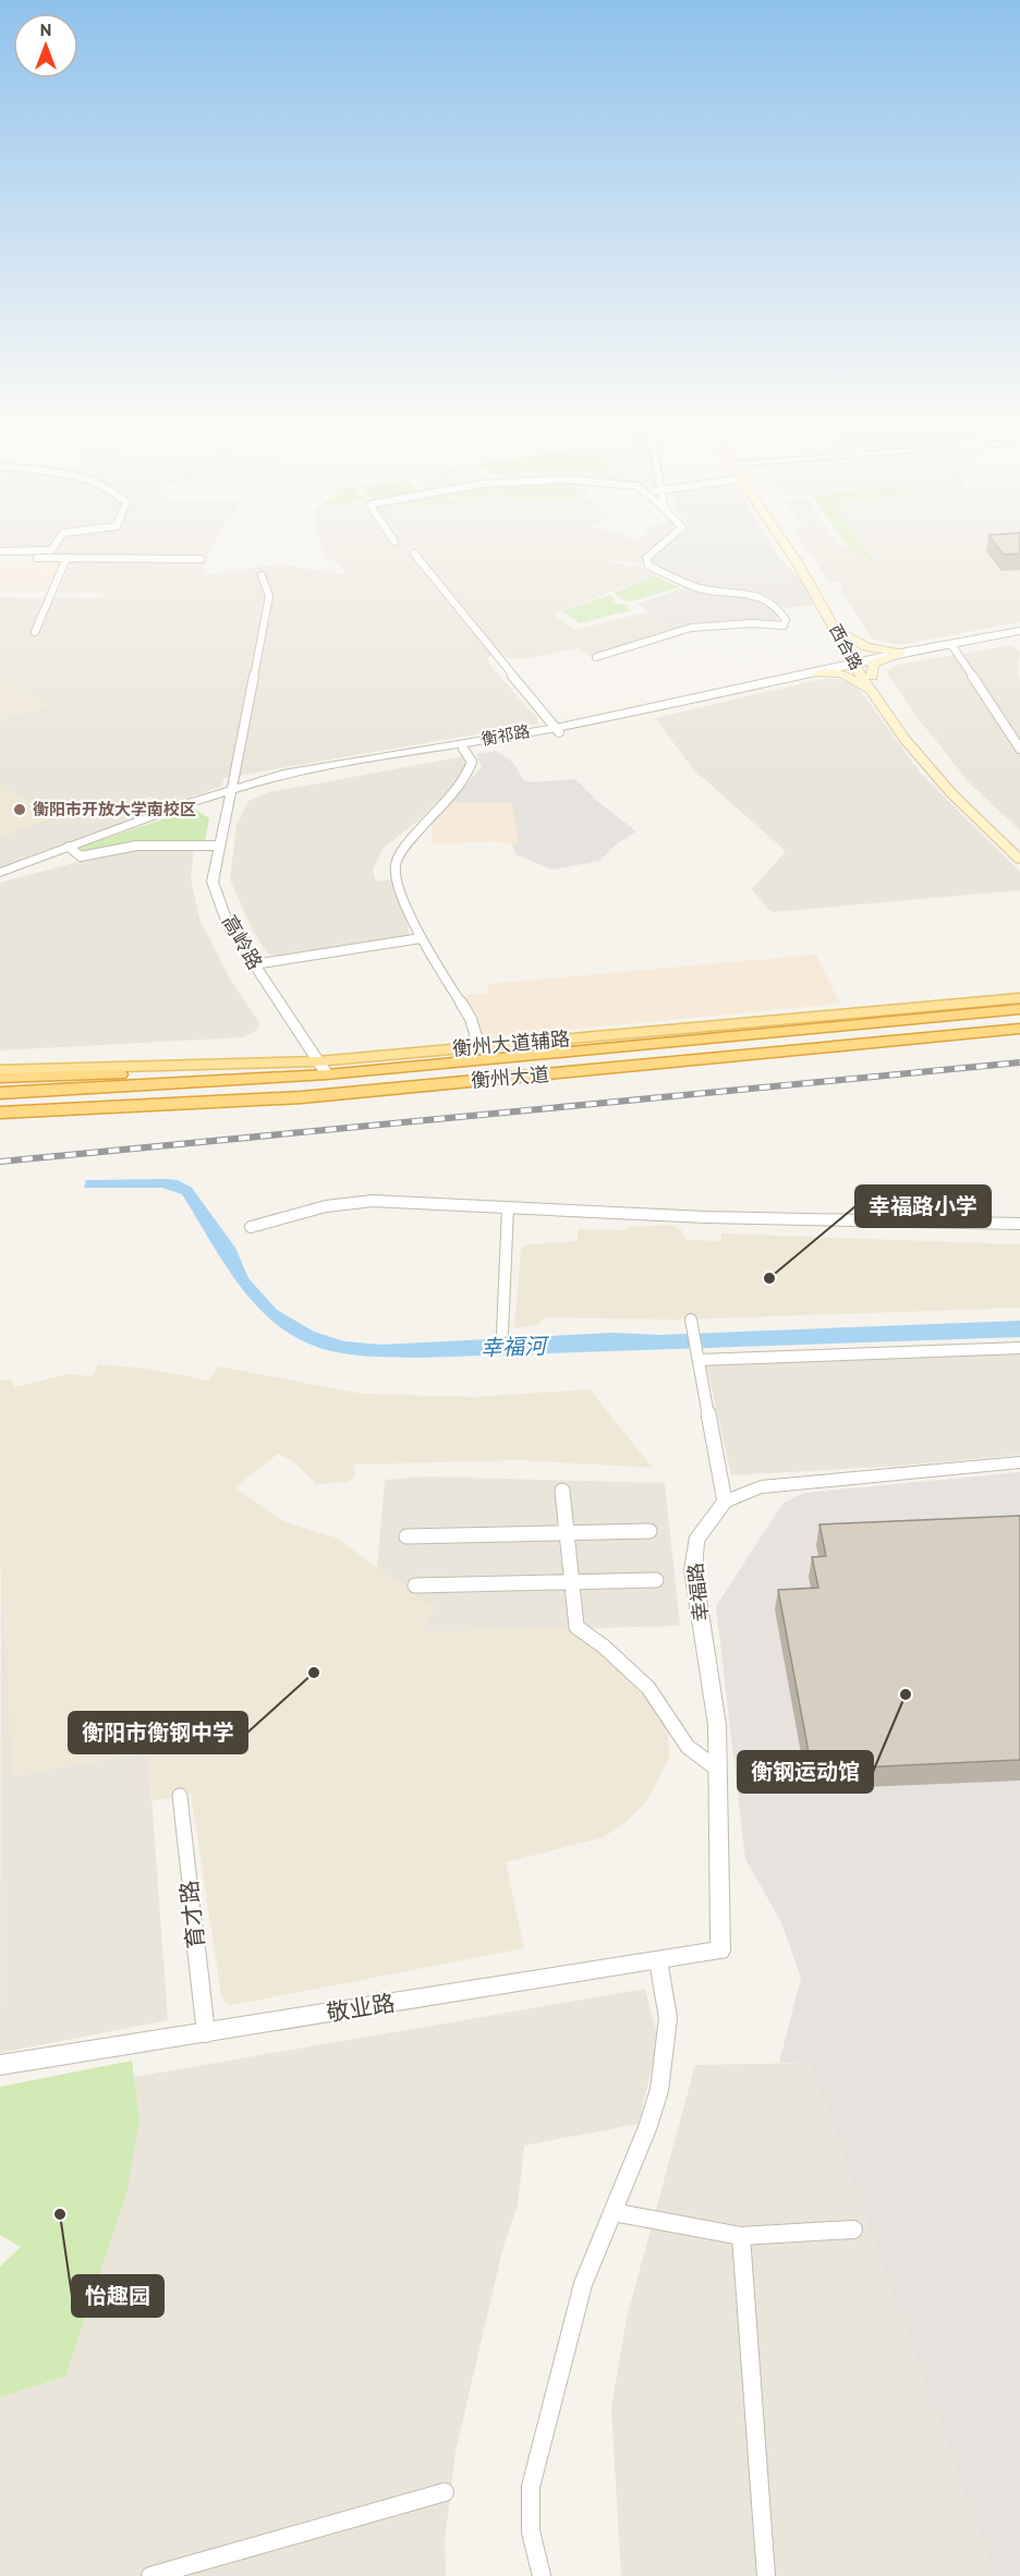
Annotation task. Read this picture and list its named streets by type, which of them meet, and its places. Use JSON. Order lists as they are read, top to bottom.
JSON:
{
  "streets": {
    "highway": ["衡州大道"],
    "main road": ["西合路", "衡州大道辅路"],
    "street": [
      "衡祁路",
      "高岭路",
      "幸福路",
      "育才路",
      "敬业路"
    ]
  },
  "crossings": [
    ["西合路", "衡祁路"],
    ["衡祁路", "高岭路"],
    ["高岭路", "衡州大道辅路"],
    ["高岭路", "衡州大道"],
    ["衡州大道辅路", "衡州大道"],
    ["幸福路", "敬业路"],
    ["育才路", "敬业路"]
  ],
  "water": ["幸福河"],
  "places": [
    "衡阳市开放大学南校区",
    "幸福路小学",
    "衡阳市衡钢中学",
    "衡钢运动馆",
    "怡趣园"
  ],
  "north": "top"
}
